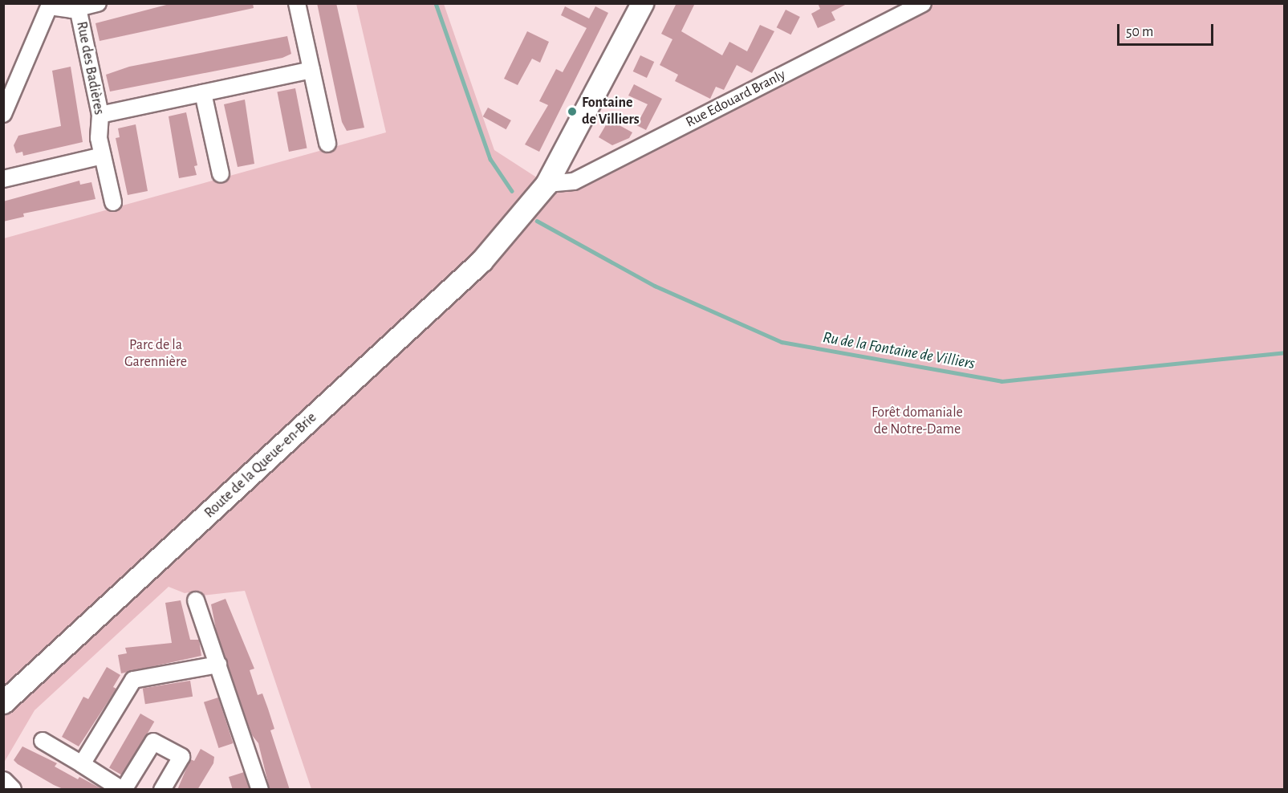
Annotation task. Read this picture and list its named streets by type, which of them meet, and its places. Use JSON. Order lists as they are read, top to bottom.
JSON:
{
  "streets": {
    "main road": ["Route de la Queue-en-Brie"],
    "street": ["Rue des Badières", "Rue Edouard Branly"]
  },
  "crossings": [
    ["Rue Edouard Branly", "Route de la Queue-en-Brie"]
  ],
  "water": ["Ru de la Fontaine de Villiers"],
  "parks": ["Parc de la Garennière", "Forêt domaniale de Notre-Dame"],
  "places": ["Fontaine de Villiers"],
  "scale_bar": "50 m"
}
